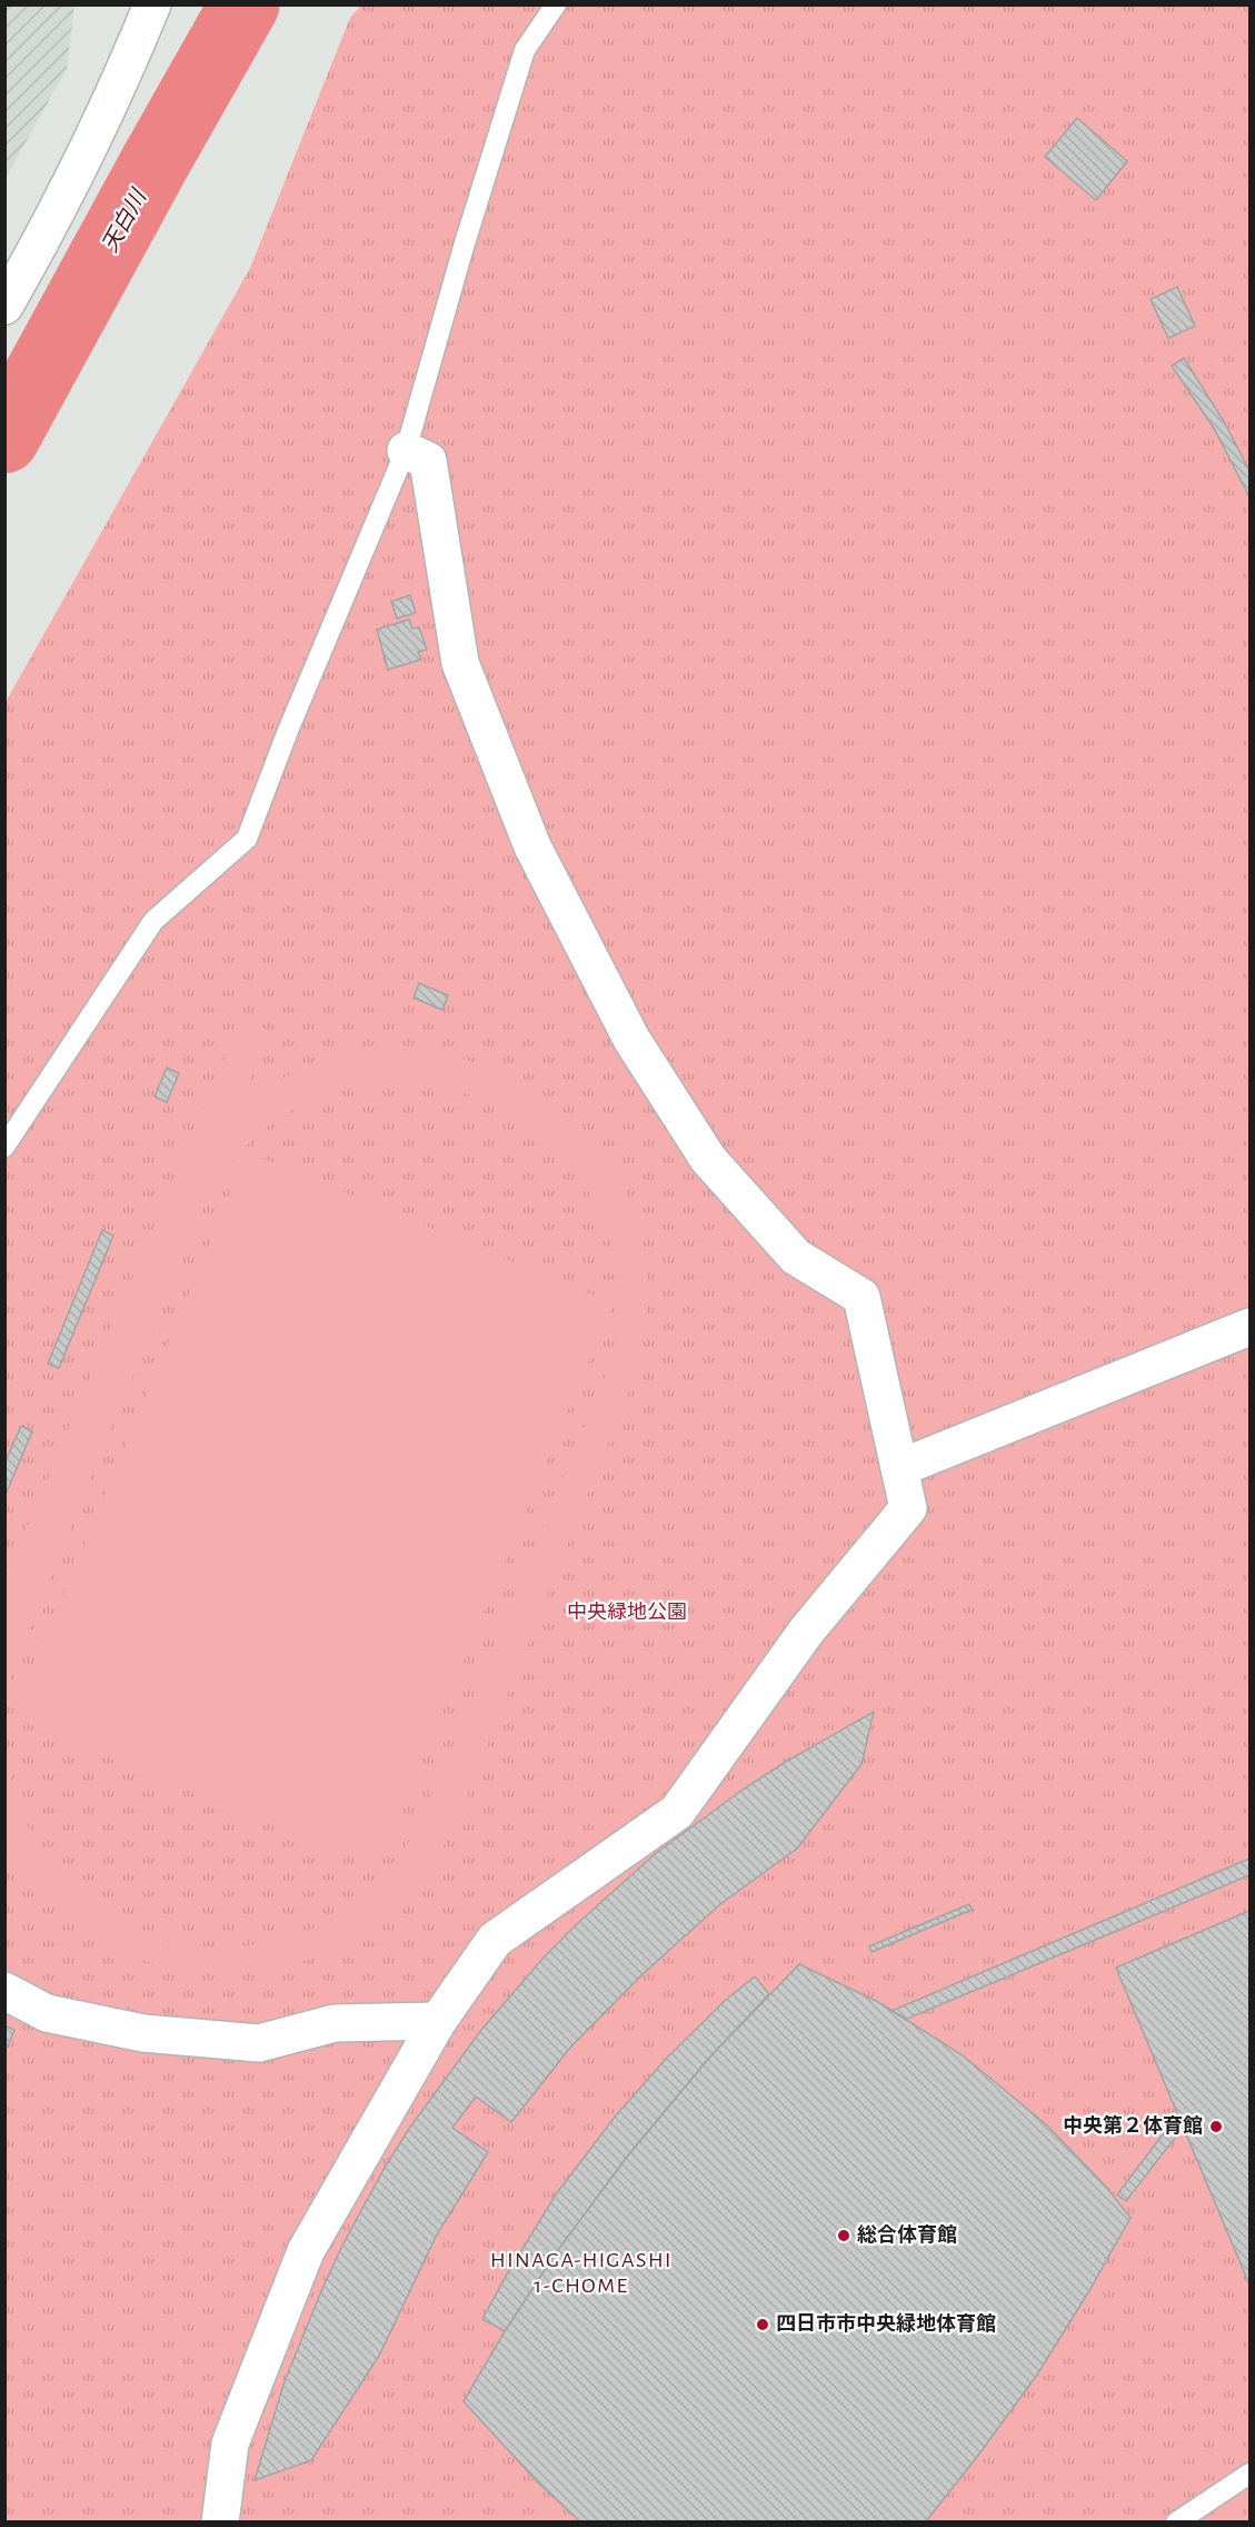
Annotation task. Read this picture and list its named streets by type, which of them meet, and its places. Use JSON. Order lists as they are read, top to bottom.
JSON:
{
  "districts": ["HINAGA-HIGASHI 1-CHOME"],
  "water": ["天白川"],
  "parks": ["中央緑地公園"],
  "places": ["中央第２体育館", "総合体育館", "四日市市中央緑地体育館"]
}
